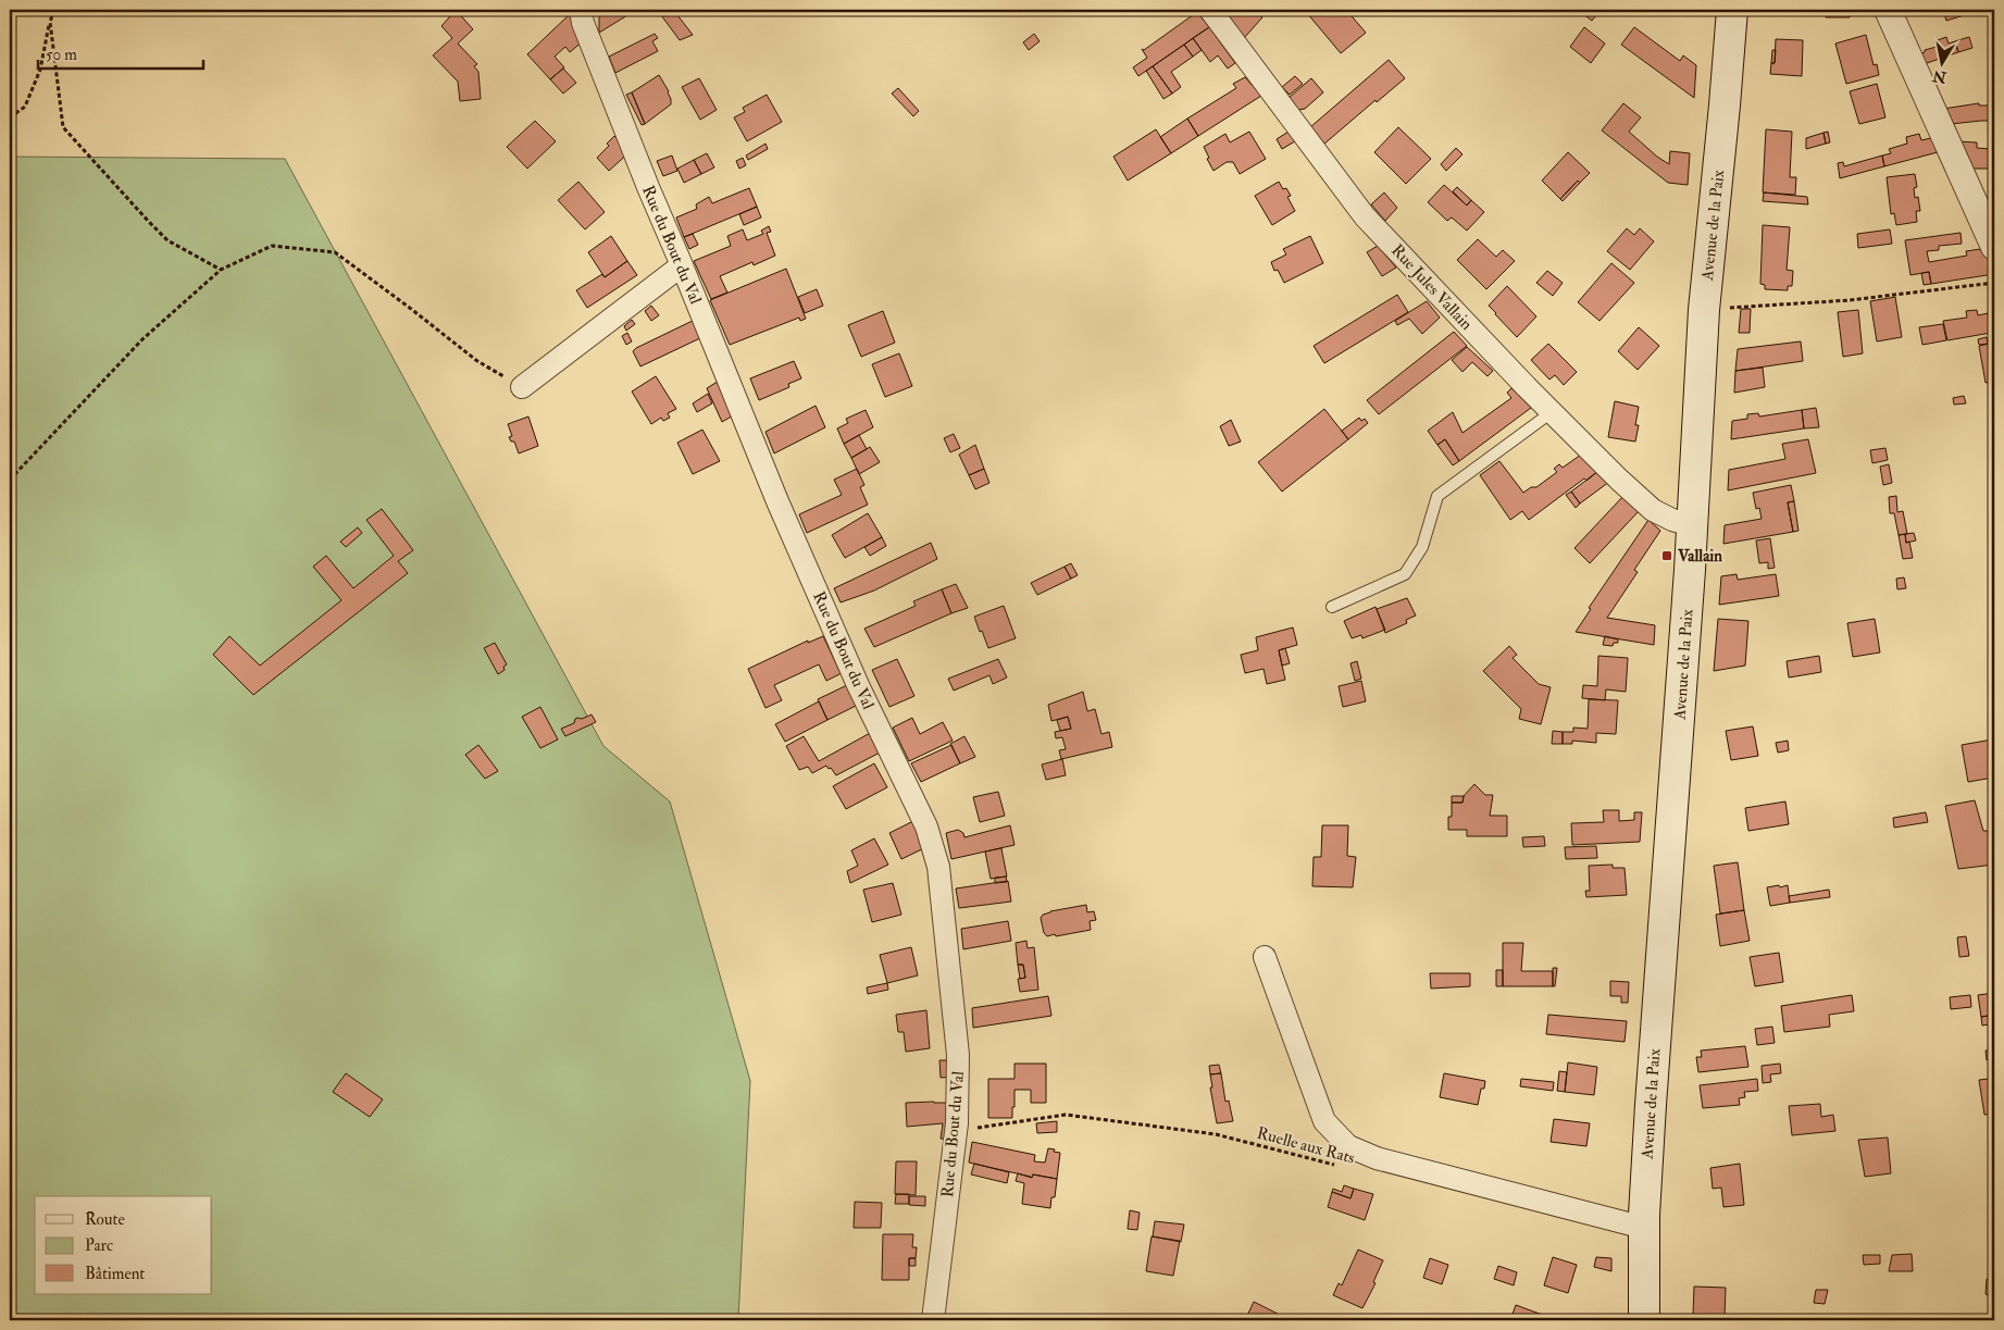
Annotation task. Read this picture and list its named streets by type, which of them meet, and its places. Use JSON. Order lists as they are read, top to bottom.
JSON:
{
  "streets": {
    "main road": ["Avenue de la Paix"],
    "street": ["Rue du Bout du Val", "Rue Jules Vallain"],
    "path": ["Ruelle aux Rats"]
  },
  "crossings": [
    ["Avenue de la Paix", "Rue Jules Vallain"],
    ["Rue du Bout du Val", "Ruelle aux Rats"]
  ],
  "places": {
    "transit": ["Vallain"]
  },
  "legend": ["Route", "Parc", "Bâtiment"],
  "scale_bar": "50 m",
  "north": "bottom"
}
